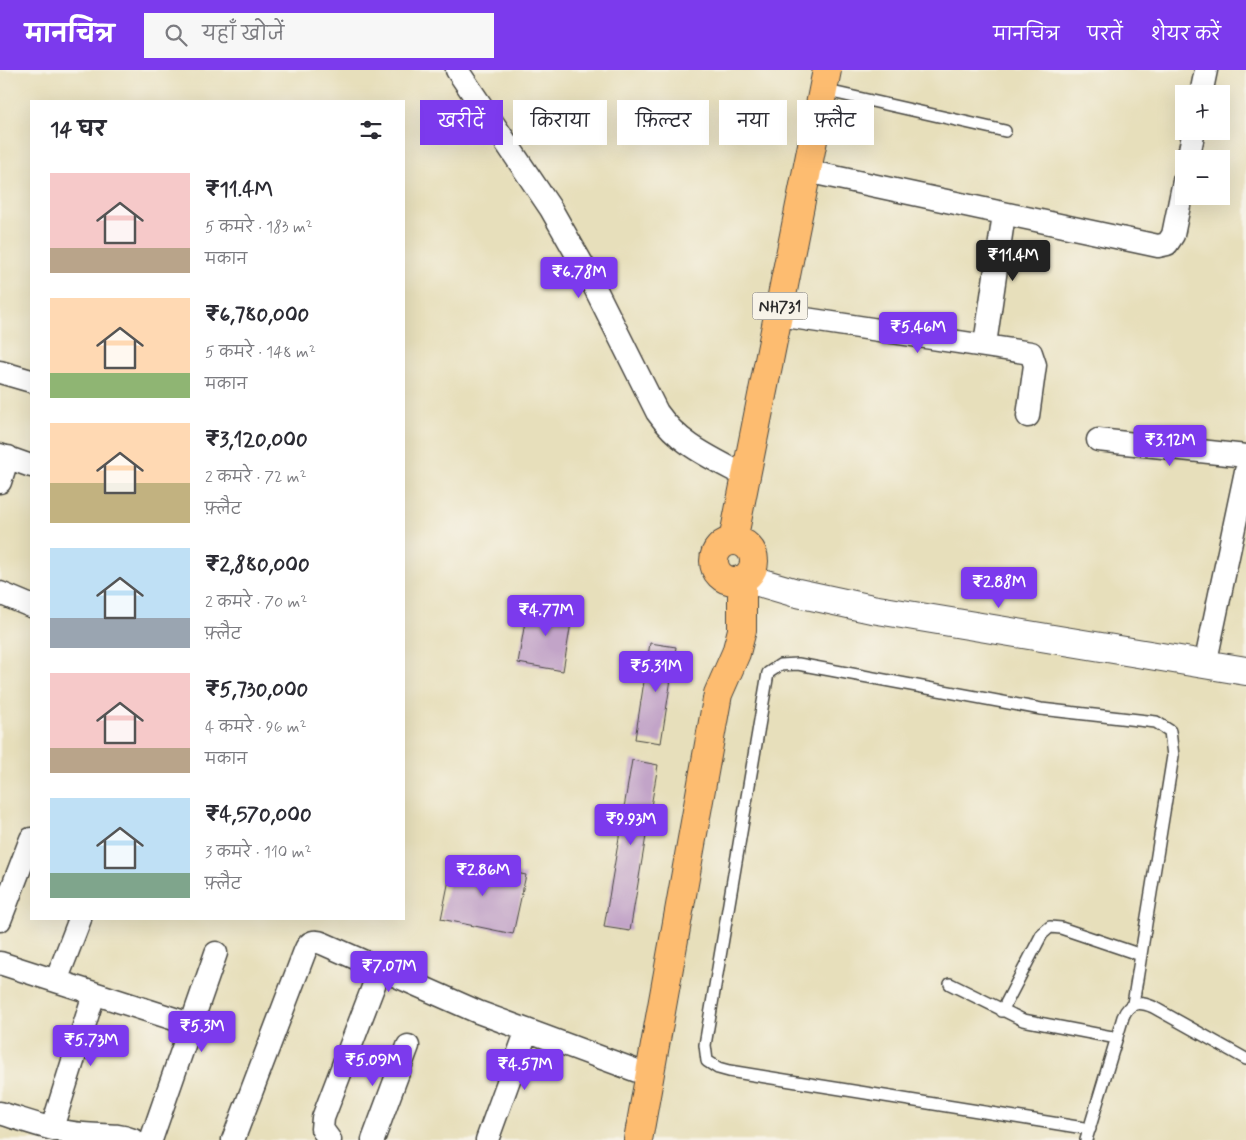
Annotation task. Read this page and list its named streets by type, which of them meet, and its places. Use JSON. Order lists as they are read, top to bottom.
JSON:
{
  "streets": {
    "highway": ["NH731"]
  },
  "page": {
    "header": "मानचित्र",
    "search": "यहाँ खोजें",
    "nav": ["मानचित्र", "परतें", "शेयर करें"],
    "map_buttons": ["+", "−"],
    "chip": [
      "खरीदें",
      "किराया",
      "फ़िल्टर",
      "नया",
      "फ़्लैट"
    ],
    "heading": "14 घर",
    "list": [
      {
        "name": "₹11.4M",
        "note": "5 कमरे · 183 m² · मकान"
      },
      {
        "name": "₹6,780,000",
        "note": "5 कमरे · 148 m² · मकान"
      },
      {
        "name": "₹3,120,000",
        "note": "2 कमरे · 72 m² · फ़्लैट"
      },
      {
        "name": "₹2,880,000",
        "note": "2 कमरे · 70 m² · फ़्लैट"
      },
      {
        "name": "₹5,730,000",
        "note": "4 कमरे · 96 m² · मकान"
      },
      {
        "name": "₹4,570,000",
        "note": "3 कमरे · 110 m² · फ़्लैट"
      }
    ],
    "price": [
      "₹11.4M",
      "₹6.78M",
      "₹5.46M",
      "₹3.12M",
      "₹2.88M",
      "₹4.77M",
      "₹5.31M",
      "₹9.93M",
      "₹2.86M",
      "₹7.07M",
      "₹5.3M",
      "₹5.73M",
      "₹5.09M",
      "₹4.57M"
    ]
  }
}
